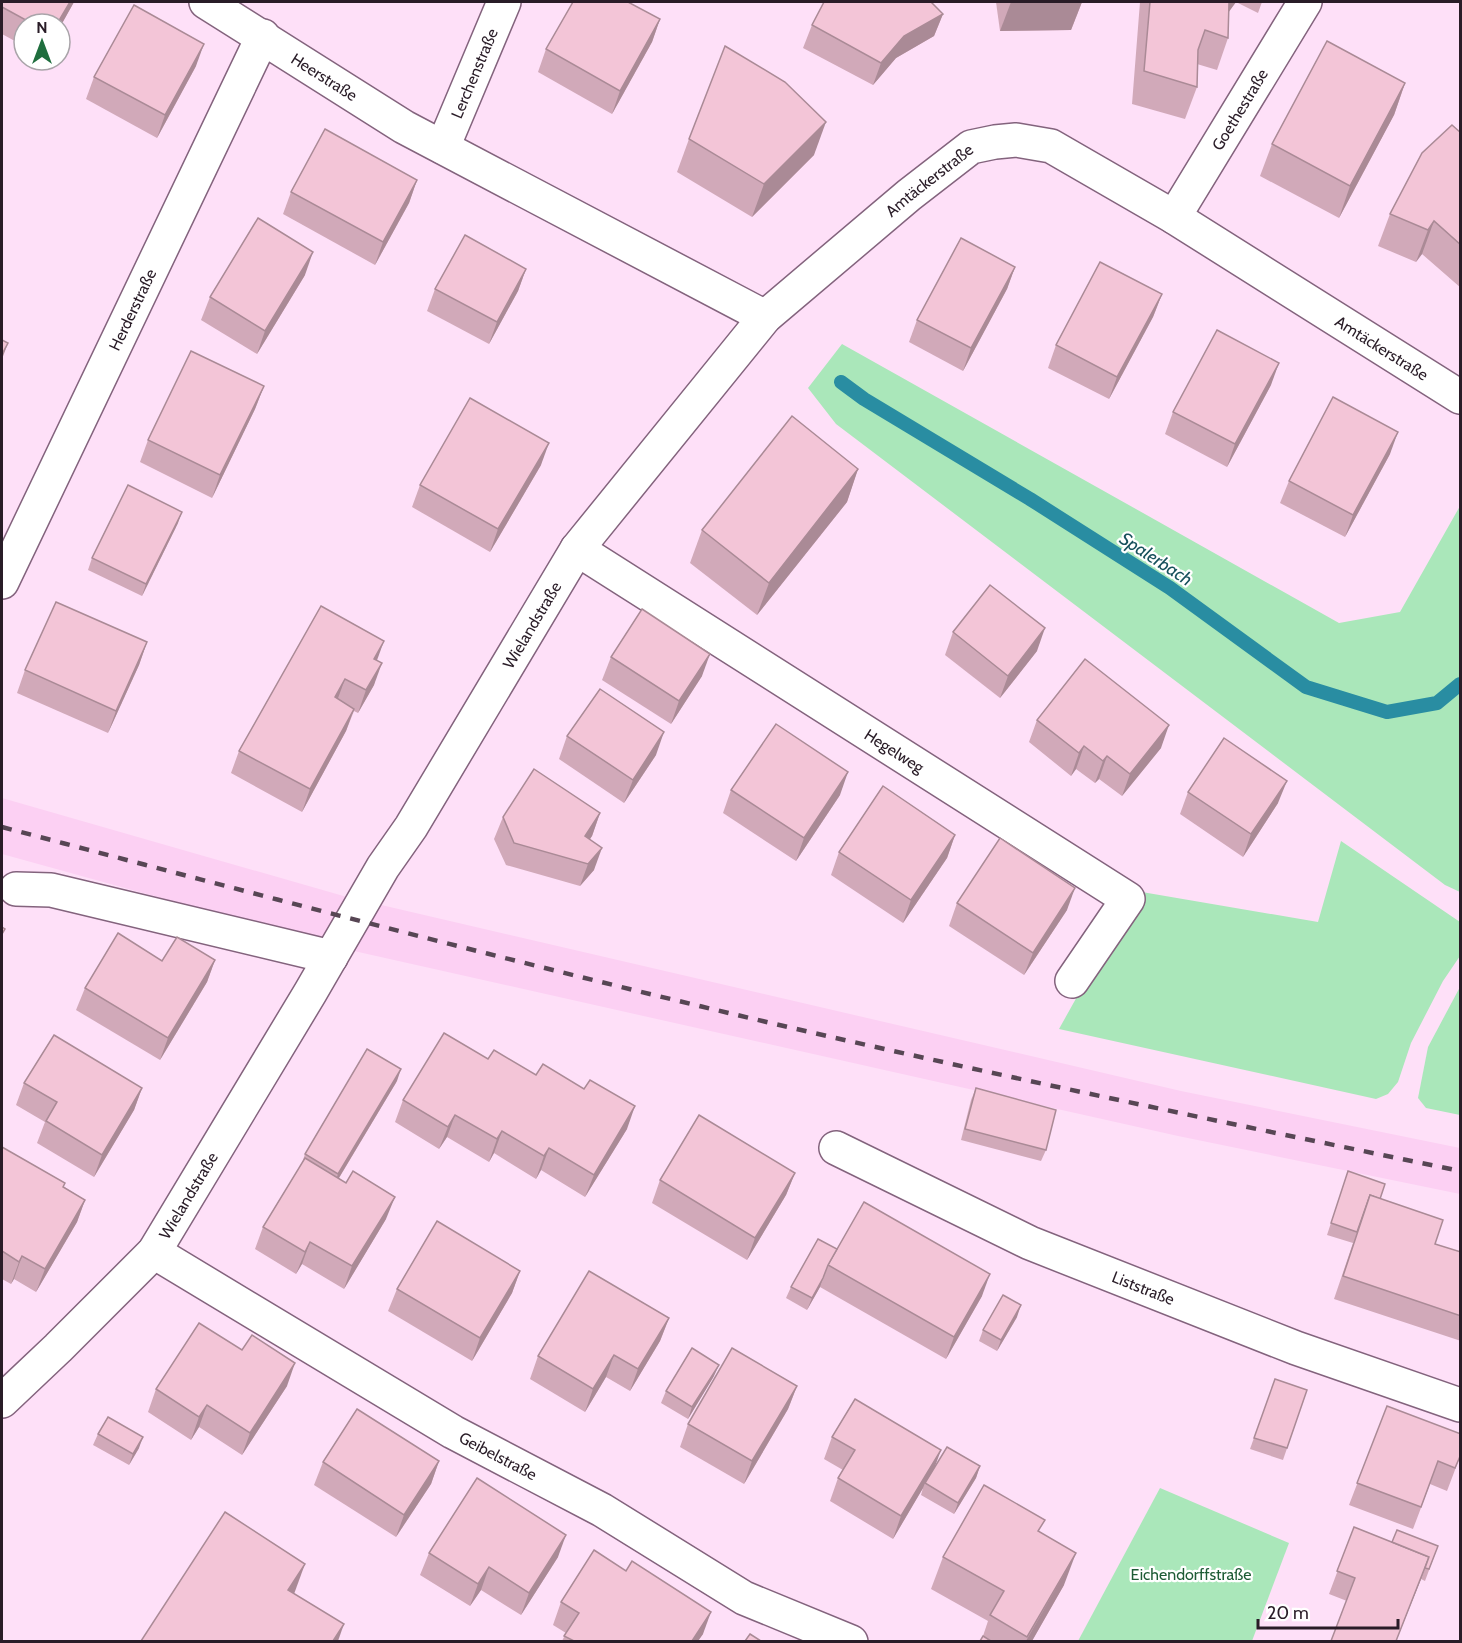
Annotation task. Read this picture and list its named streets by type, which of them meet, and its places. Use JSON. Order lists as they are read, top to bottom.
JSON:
{
  "streets": {
    "street": [
      "Lerchenstraße",
      "Heerstraße",
      "Goethestraße",
      "Amtäckerstraße",
      "Herderstraße",
      "Wielandstraße",
      "Hegelweg",
      "Liststraße",
      "Geibelstraße"
    ]
  },
  "crossings": [
    ["Lerchenstraße", "Heerstraße"],
    ["Heerstraße", "Herderstraße"],
    ["Goethestraße", "Amtäckerstraße"],
    ["Amtäckerstraße", "Wielandstraße"],
    ["Wielandstraße", "Hegelweg"],
    ["Wielandstraße", "Geibelstraße"]
  ],
  "water": ["Spalerbach"],
  "parks": ["Eichendorffstraße"],
  "scale_bar": "20 m",
  "north": "top"
}
